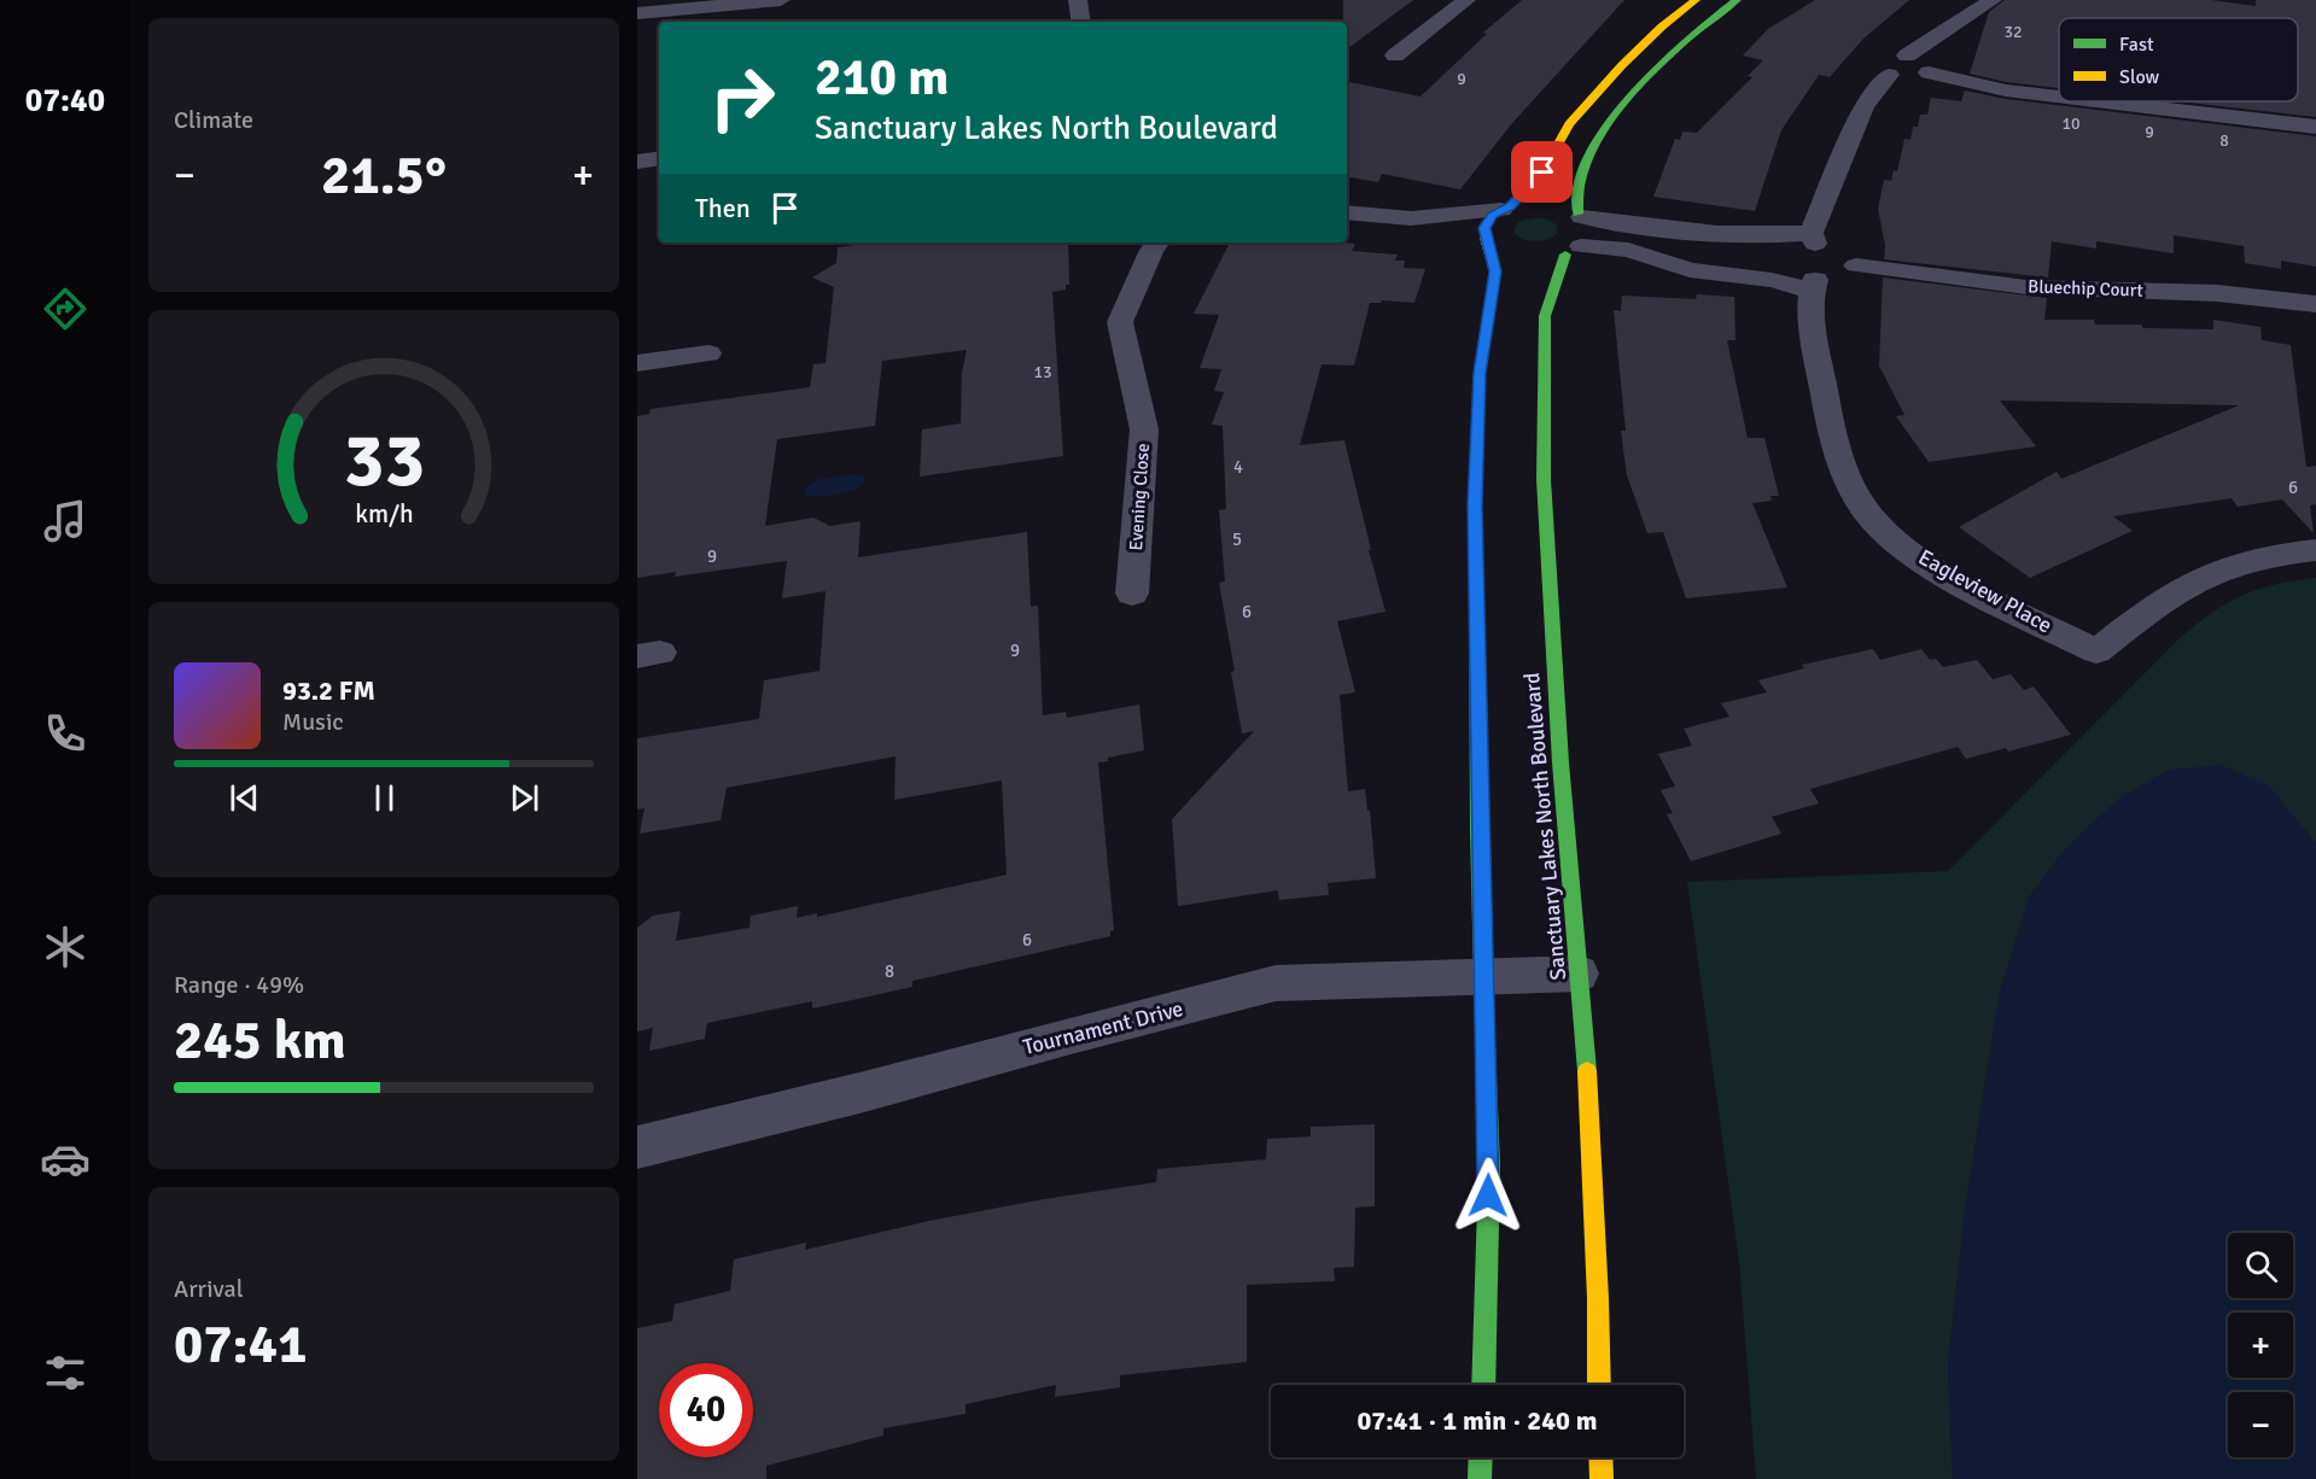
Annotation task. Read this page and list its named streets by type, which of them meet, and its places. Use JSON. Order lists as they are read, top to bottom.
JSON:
{
  "streets": {
    "street": [
      "Bluechip Court",
      "Evening Close",
      "Eagleview Place",
      "Sanctuary Lakes North Boulevard",
      "Tournament Drive"
    ]
  },
  "crossings": [
    ["Sanctuary Lakes North Boulevard", "Tournament Drive"]
  ],
  "house_numbers": [
    "32",
    "9",
    "10",
    "9",
    "8",
    "13",
    "4",
    "6",
    "5",
    "9",
    "6",
    "9",
    "6",
    "8"
  ],
  "legend": ["Fast", "Slow"],
  "page": {
    "tabs": "07:40",
    "tile": [
      "Climate",
      ["Range · 49%", "245 km"],
      ["Arrival", "07:41"]
    ],
    "turn": ["210 m", "Sanctuary Lakes North Boulevard"],
    "heat": ["−", "21.5°", "+"],
    "then": "Then",
    "song": ["93.2 FM", "Music"],
    "map_buttons": ["+", "−"],
    "limit": "40",
    "trip": "07:41 · 1 min · 240 m",
    "gauge": ["33", "km/h"]
  }
}
